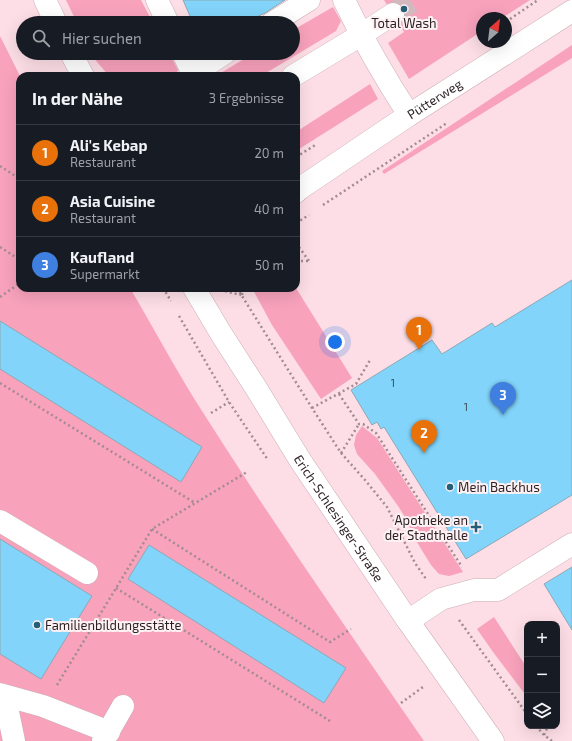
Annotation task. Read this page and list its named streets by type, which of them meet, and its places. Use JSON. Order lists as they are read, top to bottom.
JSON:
{
  "streets": {
    "street": ["Pütterweg", "Erich-Schlesinger-Straße"]
  },
  "places": {
    "other": ["Total Wash", "Mein Backhus", "Familienbildungsstätte"],
    "health": ["Apotheke an der Stadthalle"]
  },
  "house_numbers": ["1", "1"],
  "north": "top right",
  "page": {
    "search": "Hier suchen",
    "heading": ["In der Nähe", "3 Ergebnisse"],
    "list": [
      {
        "mark": "1",
        "name": "Ali's Kebap",
        "note": "Restaurant",
        "value": "20 m"
      },
      {
        "mark": "2",
        "name": "Asia Cuisine",
        "note": "Restaurant",
        "value": "40 m"
      },
      {
        "mark": "3",
        "name": "Kaufland",
        "note": "Supermarkt",
        "value": "50 m"
      }
    ],
    "pins": ["1", "3", "2"],
    "map_buttons": ["+", "−"]
  }
}
